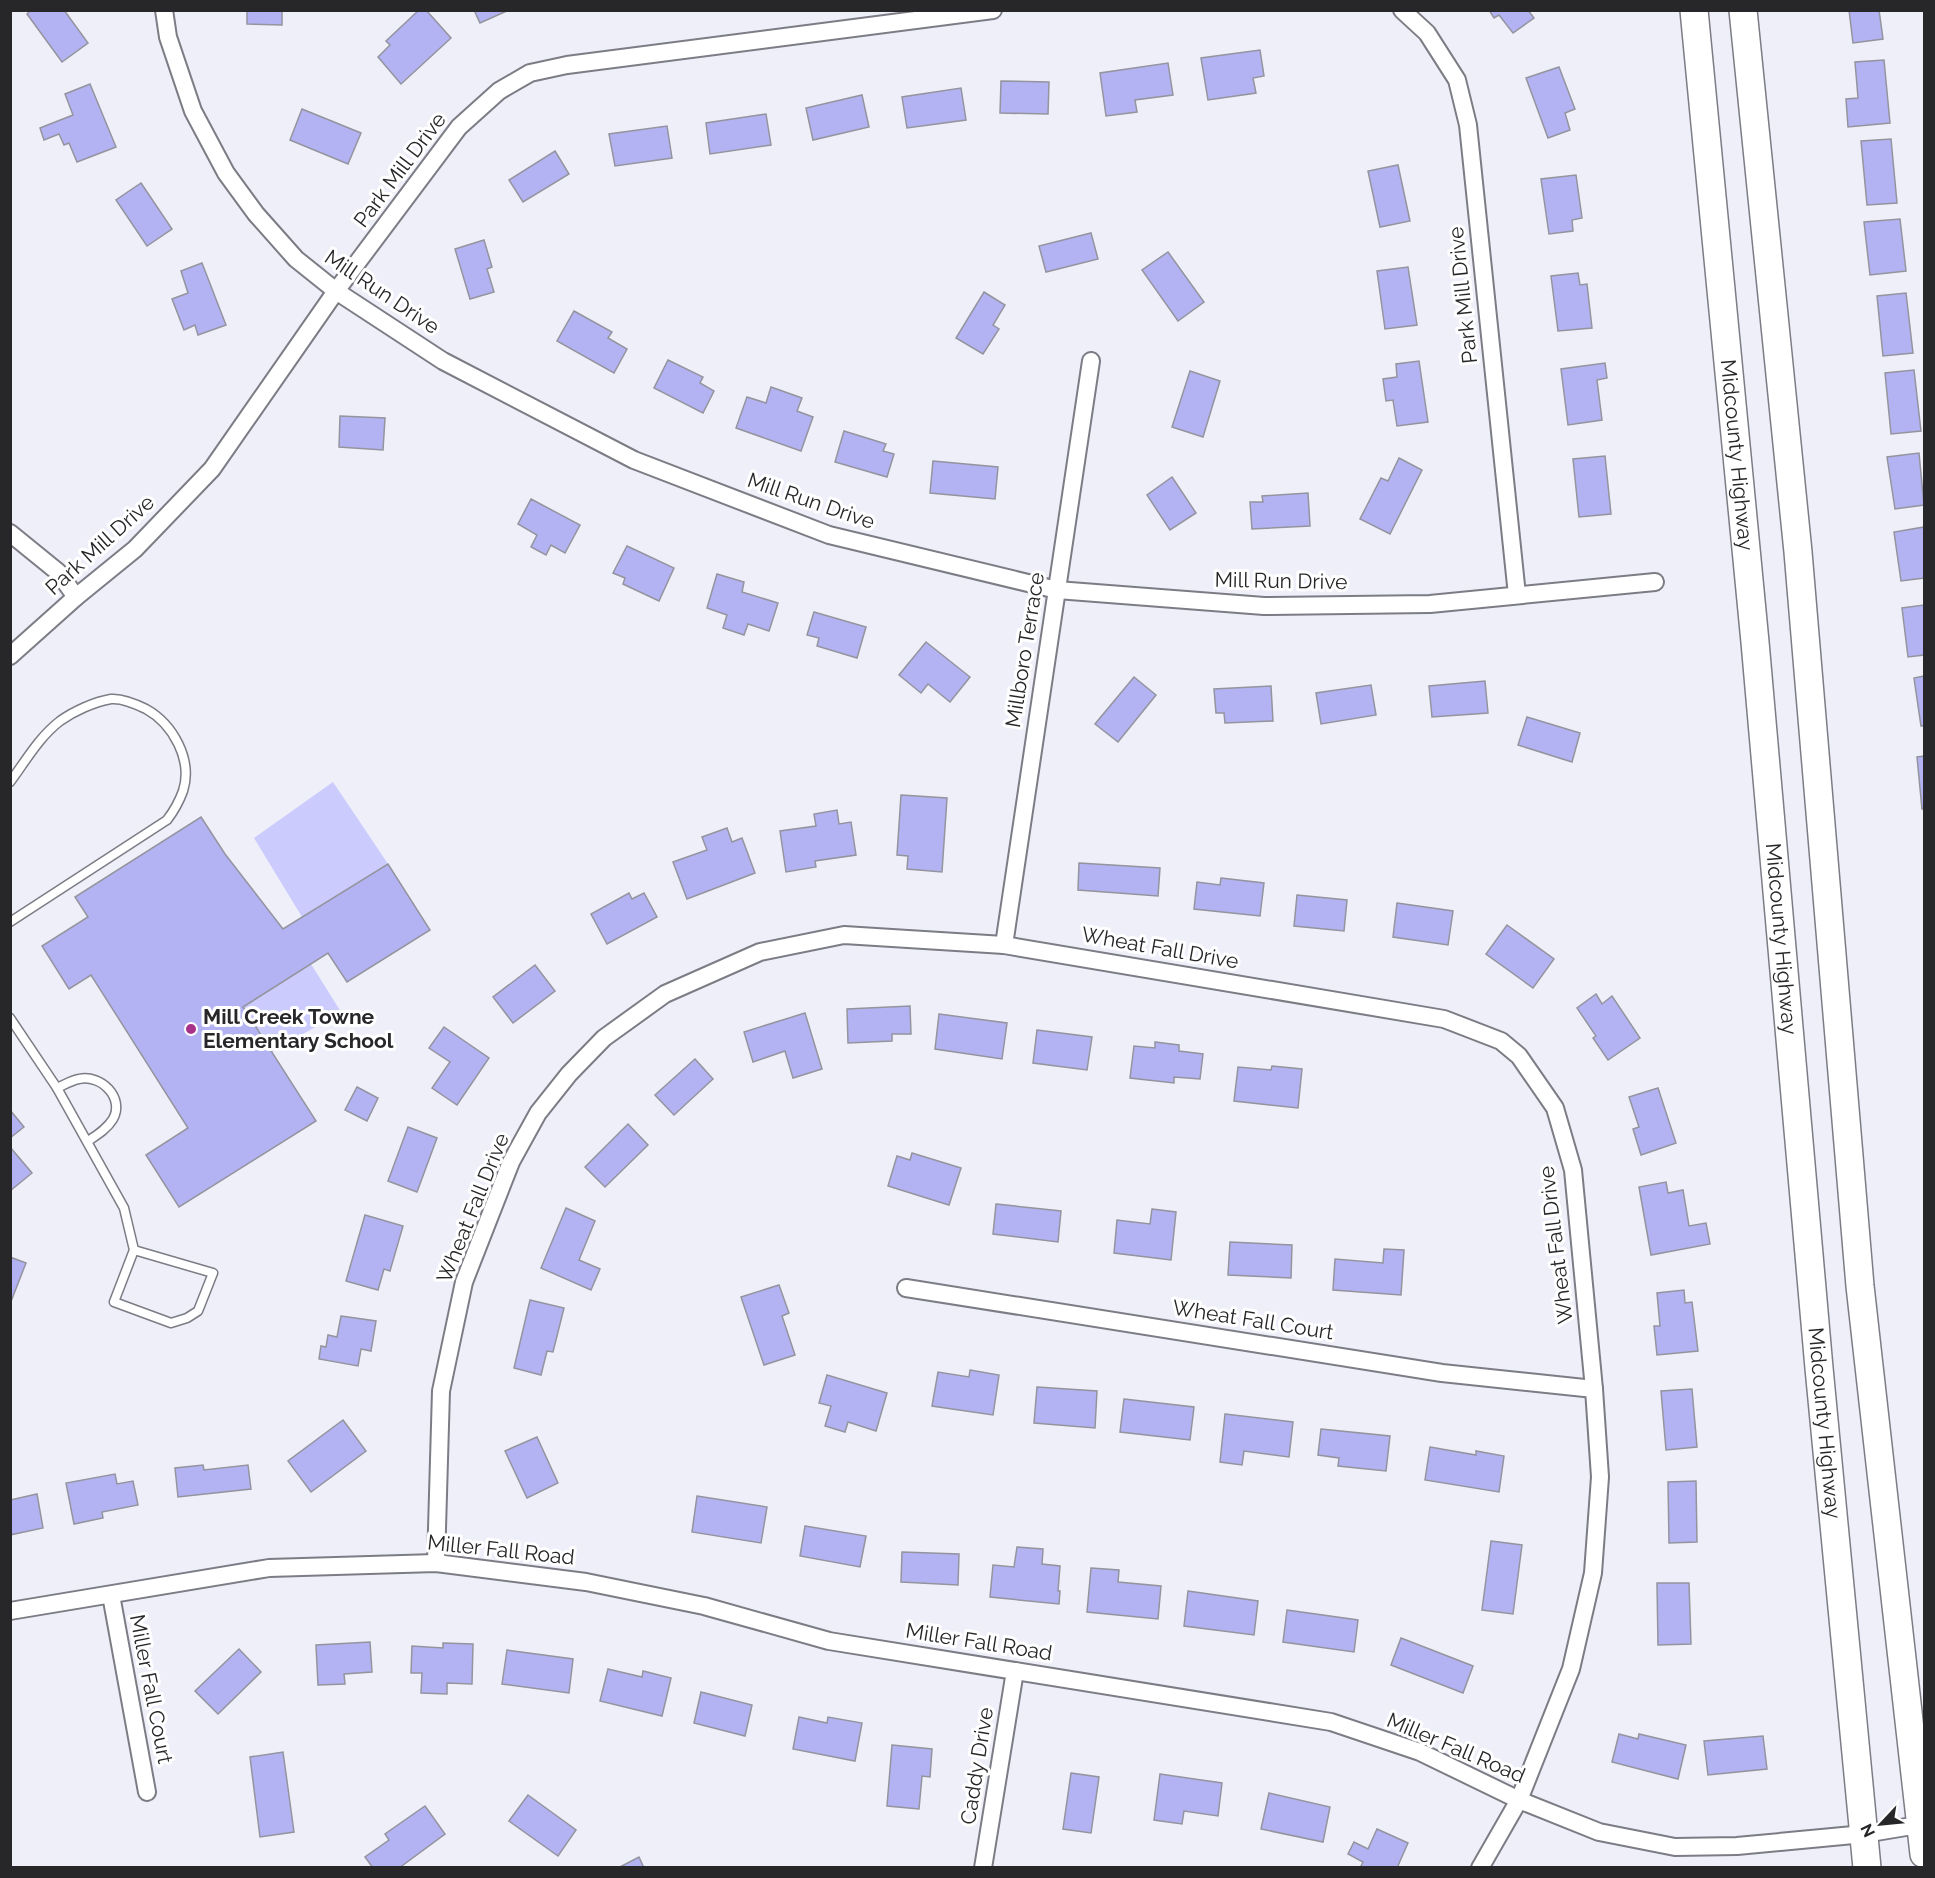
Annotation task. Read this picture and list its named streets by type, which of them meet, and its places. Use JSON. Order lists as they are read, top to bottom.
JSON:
{
  "streets": {
    "main road": ["Midcounty Highway"],
    "street": [
      "Park Mill Drive",
      "Mill Run Drive",
      "Millboro Terrace",
      "Wheat Fall Drive",
      "Wheat Fall Court",
      "Miller Fall Road",
      "Miller Fall Court",
      "Caddy Drive"
    ]
  },
  "crossings": [
    ["Park Mill Drive", "Mill Run Drive"],
    ["Mill Run Drive", "Millboro Terrace"],
    ["Midcounty Highway", "Miller Fall Road"],
    ["Millboro Terrace", "Wheat Fall Drive"],
    ["Wheat Fall Drive", "Wheat Fall Court"],
    ["Wheat Fall Drive", "Miller Fall Road"],
    ["Miller Fall Road", "Miller Fall Court"],
    ["Miller Fall Road", "Caddy Drive"]
  ],
  "places": ["Mill Creek Towne Elementary School"],
  "north": "bottom left"
}
